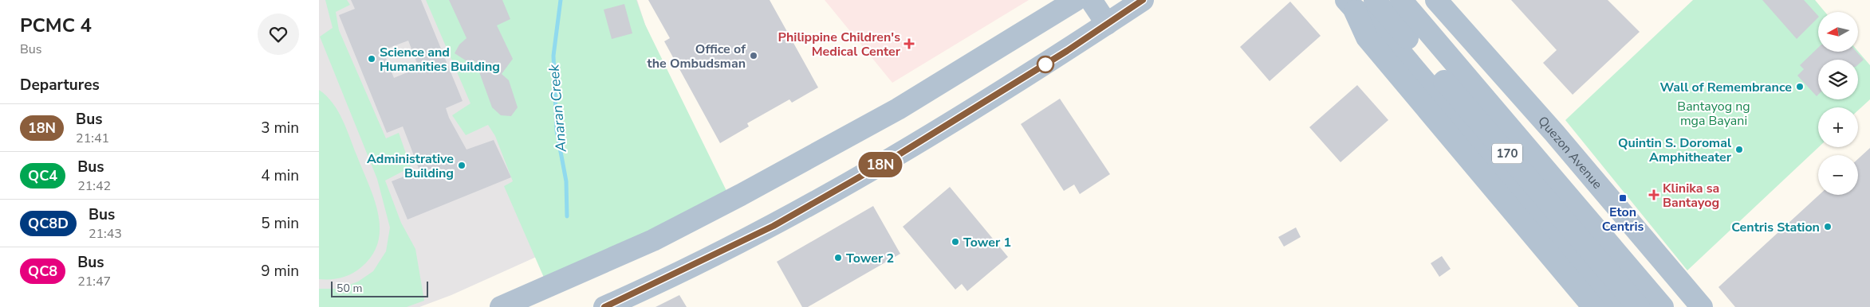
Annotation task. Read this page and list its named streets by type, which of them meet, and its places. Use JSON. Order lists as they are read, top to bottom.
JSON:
{
  "streets": {
    "main road": ["Quezon Avenue", "170"]
  },
  "water": ["Anaran Creek"],
  "parks": ["Bantayog ng mga Bayani"],
  "places": {
    "health": ["Philippine Children's Medical Center", "Klinika sa Bantayog"],
    "other": [
      "Office of the Ombudsman",
      "Science and Humanities Building",
      "Wall of Remembrance",
      "Quintin S. Doromal Amphitheater",
      "Administrative Building",
      "Centris Station",
      "Tower 1",
      "Tower 2"
    ],
    "transit": ["Eton Centris"]
  },
  "lines": ["bus line 18N"],
  "scale_bar": "50 m",
  "north": "left",
  "page": {
    "heading": [
      ["PCMC 4", "Bus"],
      "Departures"
    ],
    "on_map": "18N",
    "map_buttons": ["+", "−"],
    "list": [
      {
        "mark": "18N",
        "name": "Bus",
        "note": "21:41",
        "value": "3 min"
      },
      {
        "mark": "QC4",
        "name": "Bus",
        "note": "21:42",
        "value": "4 min"
      },
      {
        "mark": "QC8D",
        "name": "Bus",
        "note": "21:43",
        "value": "5 min"
      },
      {
        "mark": "QC8",
        "name": "Bus",
        "note": "21:47",
        "value": "9 min"
      }
    ],
    "scale": "50 m"
  }
}
